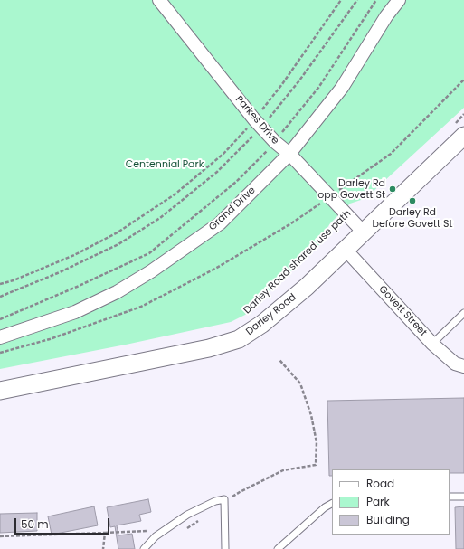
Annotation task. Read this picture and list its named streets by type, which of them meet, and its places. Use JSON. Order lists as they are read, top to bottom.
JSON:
{
  "streets": {
    "main road": ["Darley Road"],
    "street": ["Parkes Drive", "Grand Drive", "Govett Street"]
  },
  "crossings": [
    ["Parkes Drive", "Grand Drive"],
    ["Parkes Drive", "Darley Road"],
    ["Govett Street", "Darley Road"]
  ],
  "parks": ["Centennial Park"],
  "places": ["Darley Rd opp Govett St", "Darley Rd before Govett St"],
  "legend": ["Road", "Park", "Building"],
  "scale_bar": "50 m"
}
